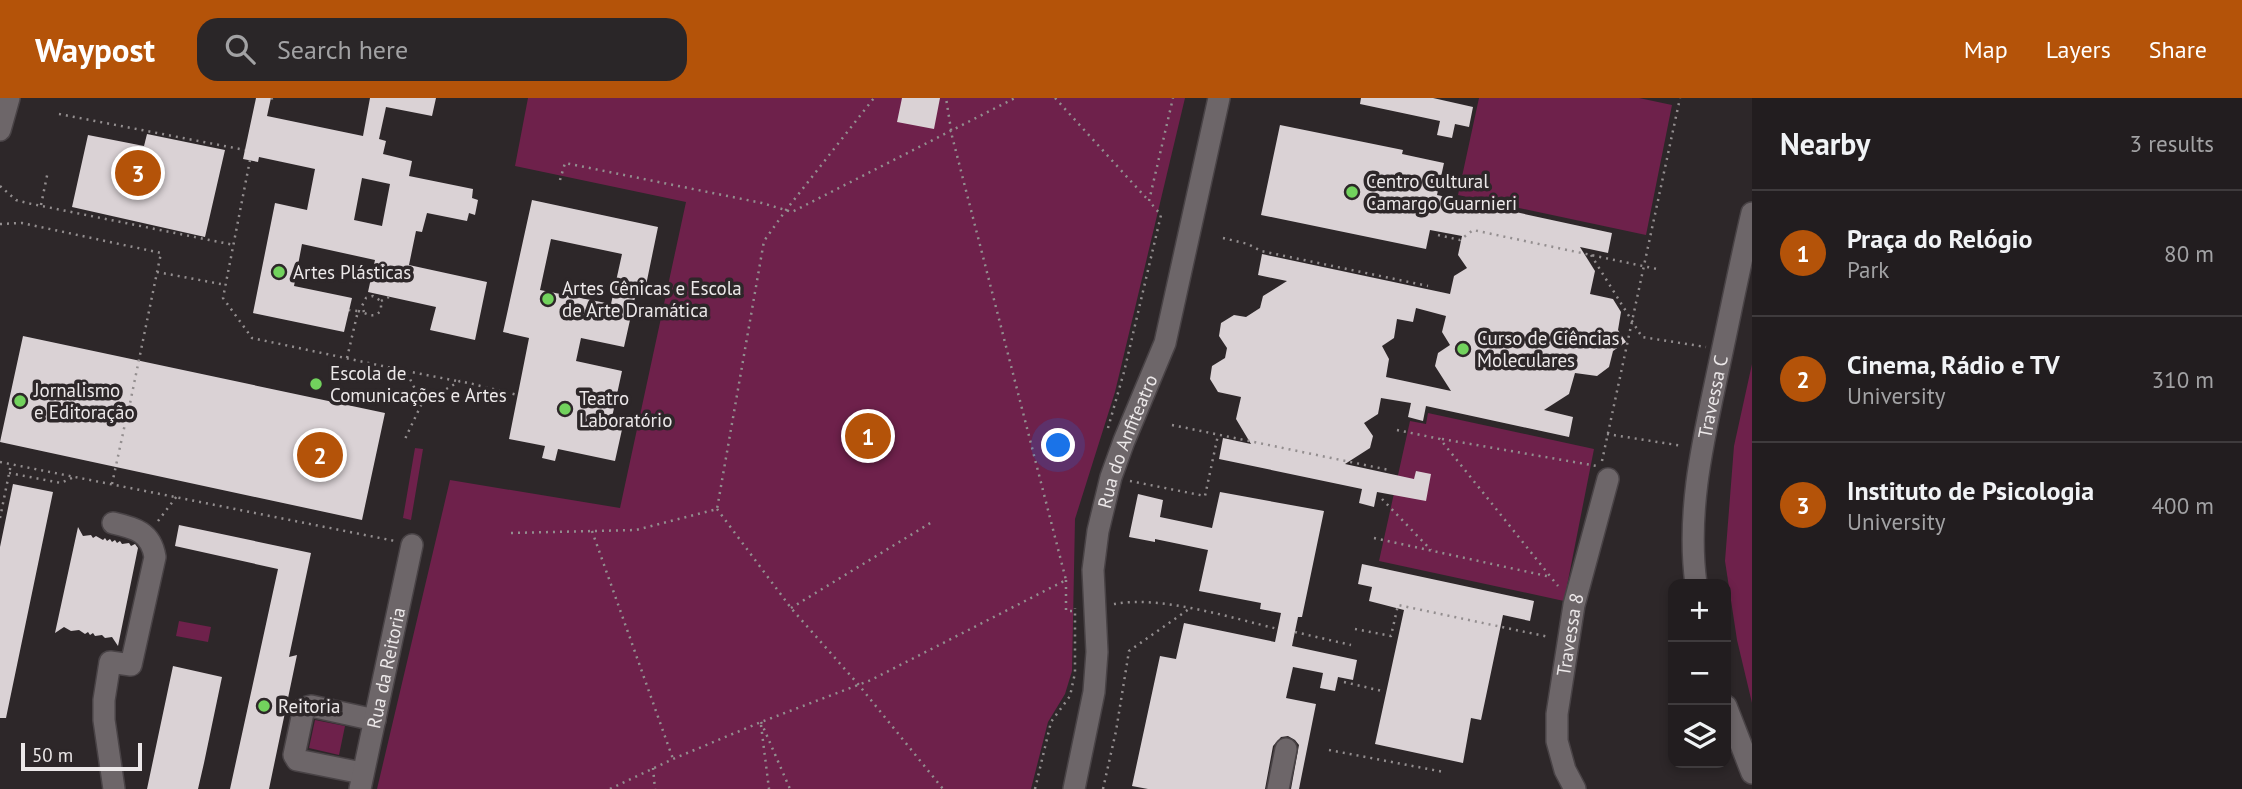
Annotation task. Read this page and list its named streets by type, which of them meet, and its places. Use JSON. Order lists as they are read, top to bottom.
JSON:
{
  "streets": {
    "street": [
      "Travessa C",
      "Rua do Anfiteatro",
      "Travessa 8",
      "Rua da Reitoria"
    ]
  },
  "places": [
    "Centro Cultural Camargo Guarnieri",
    "Artes Plásticas",
    "Artes Cênicas e Escola de Arte Dramática",
    "Curso de Ciências Moleculares",
    "Escola de Comunicações e Artes",
    "Jornalismo e Editoração",
    "Teatro Laboratório",
    "Reitoria"
  ],
  "scale_bar": "50 m",
  "page": {
    "header": "Waypost",
    "search": "Search here",
    "nav": ["Map", "Layers", "Share"],
    "heading": ["Nearby", "3 results"],
    "pins": ["3", "1", "2"],
    "list": [
      {
        "mark": "1",
        "name": "Praça do Relógio",
        "note": "Park",
        "value": "80 m"
      },
      {
        "mark": "2",
        "name": "Cinema, Rádio e TV",
        "note": "University",
        "value": "310 m"
      },
      {
        "mark": "3",
        "name": "Instituto de Psicologia",
        "note": "University",
        "value": "400 m"
      }
    ],
    "map_buttons": ["+", "−"],
    "scale": "50 m"
  }
}
